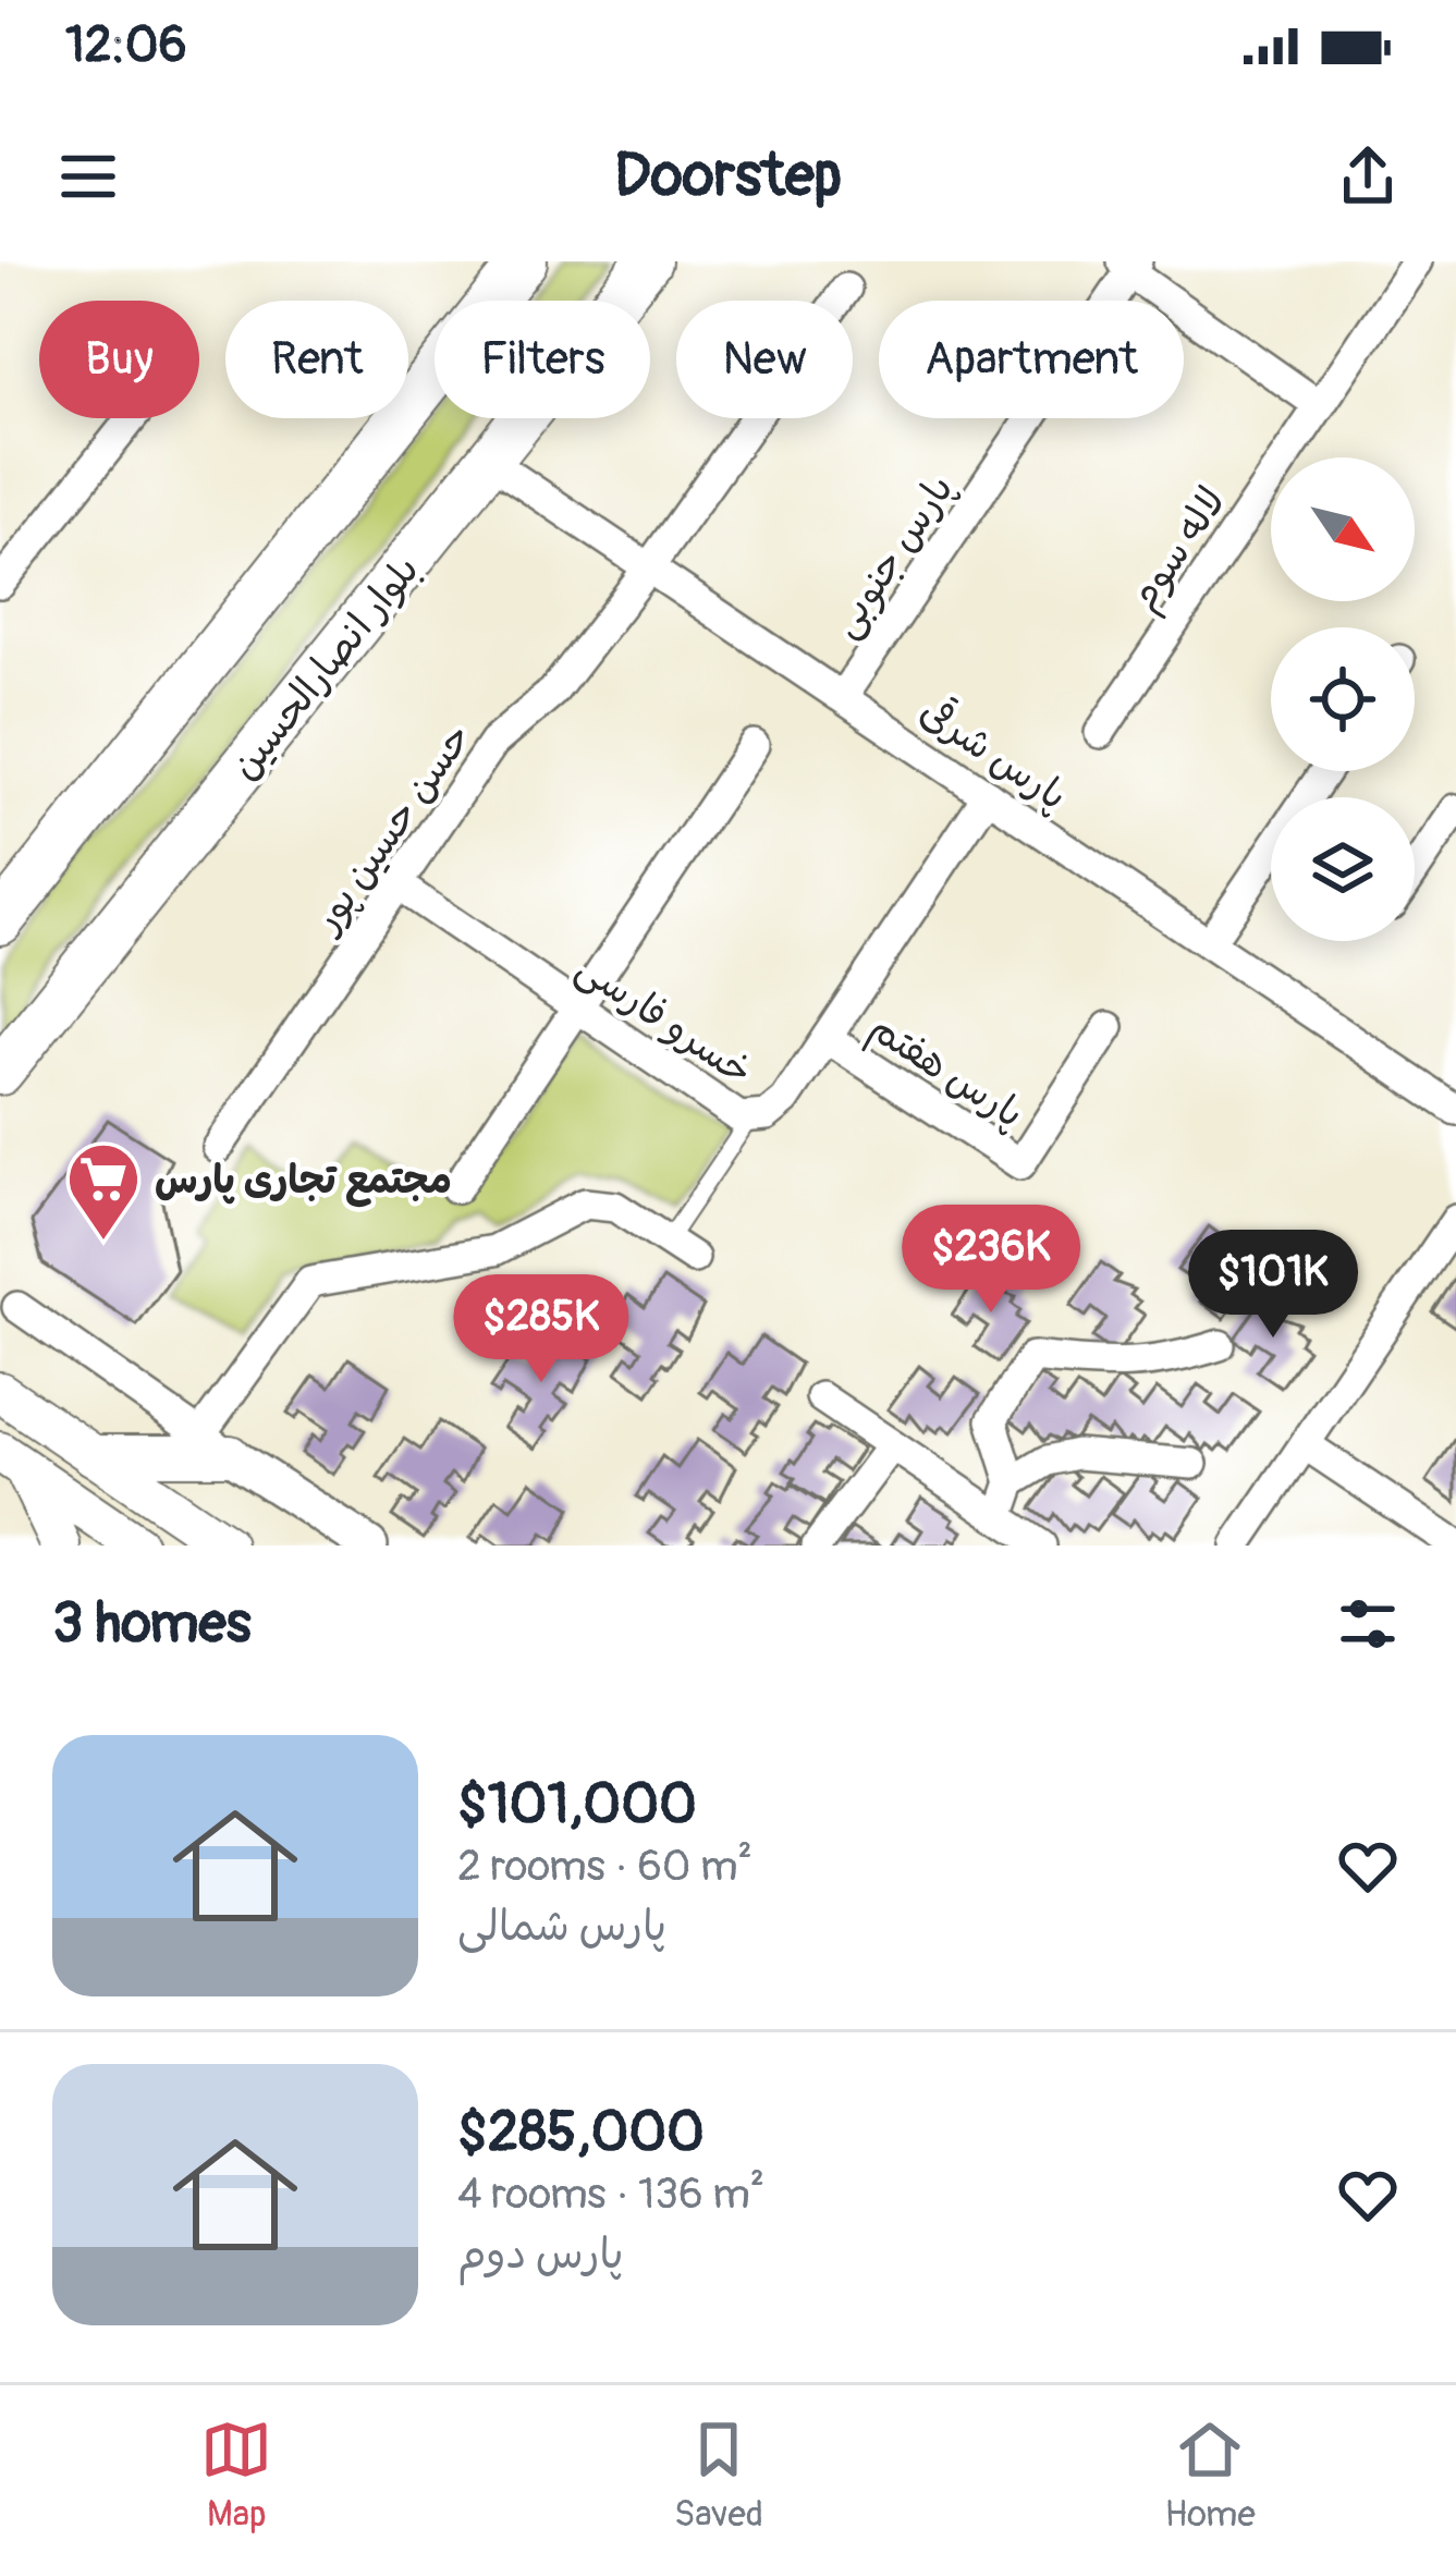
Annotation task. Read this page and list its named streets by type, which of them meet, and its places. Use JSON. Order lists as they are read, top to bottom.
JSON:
{
  "streets": {
    "main road": ["بلوار انصارالحسین"],
    "street": [
      "لاله سوم",
      "پارس جنوبی",
      "پارس شرقی",
      "حسن حسین پور",
      "خسرو فارسی",
      "پارس هفتم"
    ]
  },
  "crossings": [
    ["پارس جنوبی", "پارس شرقی"],
    ["بلوار انصارالحسین", "پارس شرقی"],
    ["پارس شرقی", "حسن حسین پور"],
    ["پارس شرقی", "خسرو فارسی"],
    ["حسن حسین پور", "خسرو فارسی"],
    ["خسرو فارسی", "پارس هفتم"]
  ],
  "places": {
    "supermarket": ["مجتمع تجاری پارس"]
  },
  "north": "bottom right",
  "page": {
    "status": "12:06",
    "header": "Doorstep",
    "chip": [
      "Buy",
      "Rent",
      "Filters",
      "New",
      "Apartment"
    ],
    "price": ["$236K", "$101K", "$285K"],
    "heading": "3 homes",
    "list": [
      {
        "name": "$101,000",
        "note": "2 rooms · 60 m² · پارس شمالی"
      },
      {
        "name": "$285,000",
        "note": "4 rooms · 136 m² · پارس دوم"
      }
    ],
    "tabs": ["Map", "Saved", "Home"]
  }
}
